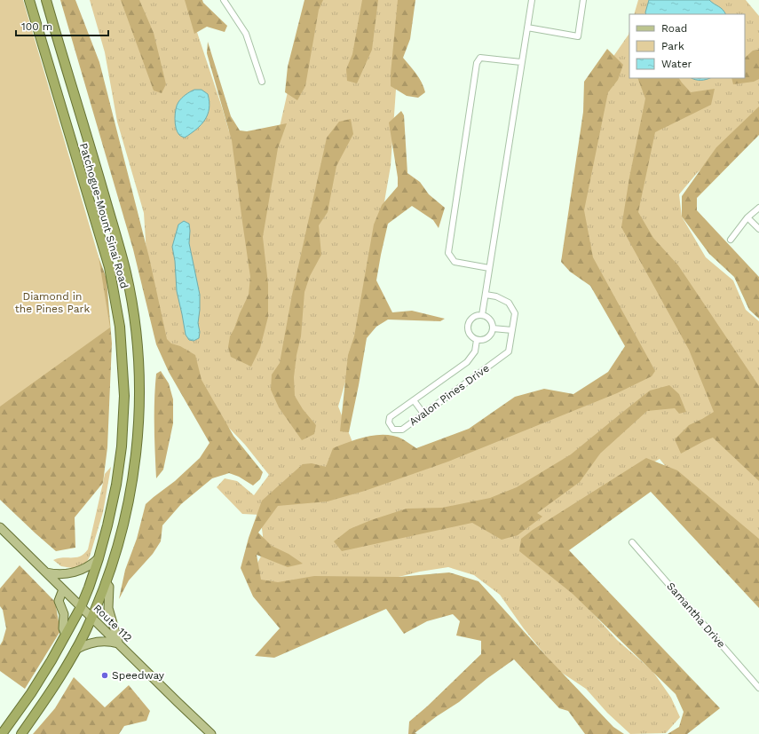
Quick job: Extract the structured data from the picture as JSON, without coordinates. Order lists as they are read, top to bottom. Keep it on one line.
{"streets":{"highway":["Patchogue-Mount Sinai Road"],"main road":["Route 112"],"street":["Avalon Pines Drive","Samantha Drive"]},"crossings":[["Patchogue-Mount Sinai Road","Route 112"]],"parks":["Diamond in the Pines Park"],"places":["Speedway"],"legend":["Road","Park","Water"],"scale_bar":"100 m"}
